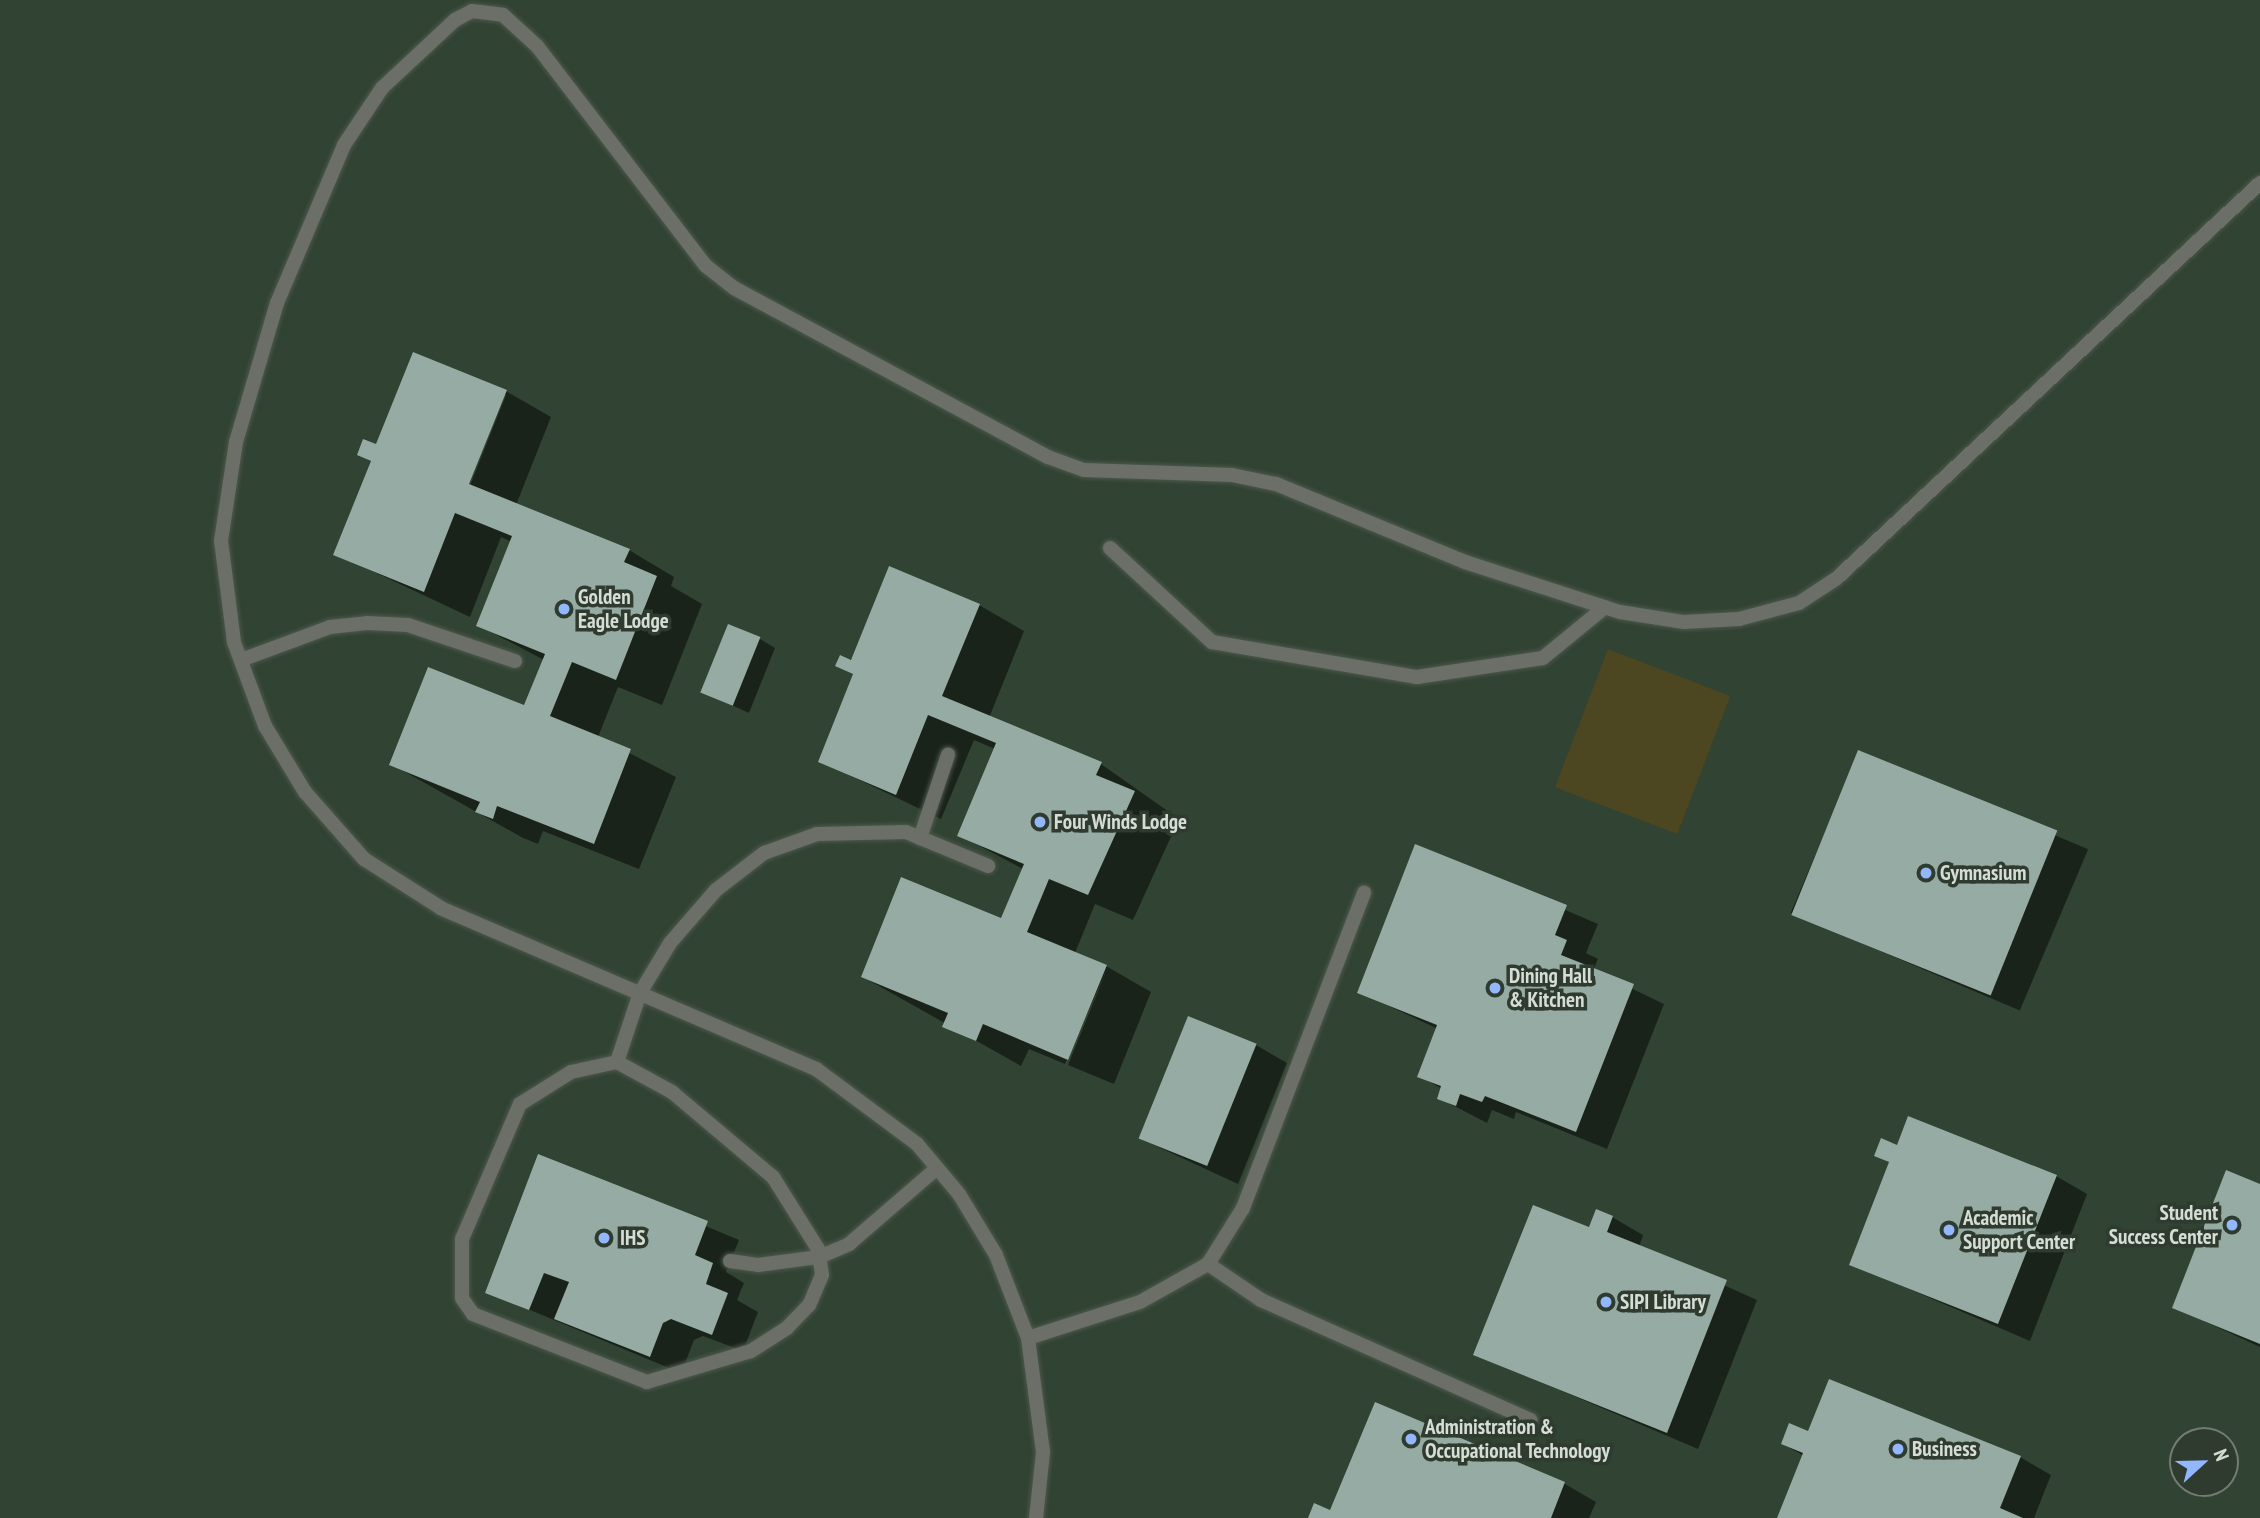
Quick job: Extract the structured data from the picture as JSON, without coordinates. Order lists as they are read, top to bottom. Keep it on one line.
{"places":["Golden Eagle Lodge","Four Winds Lodge","Gymnasium","Dining Hall & Kitchen","Student Success Center","Academic Support Center","IHS","SIPI Library","Administration & Occupational Technology","Business"],"north":"right"}
